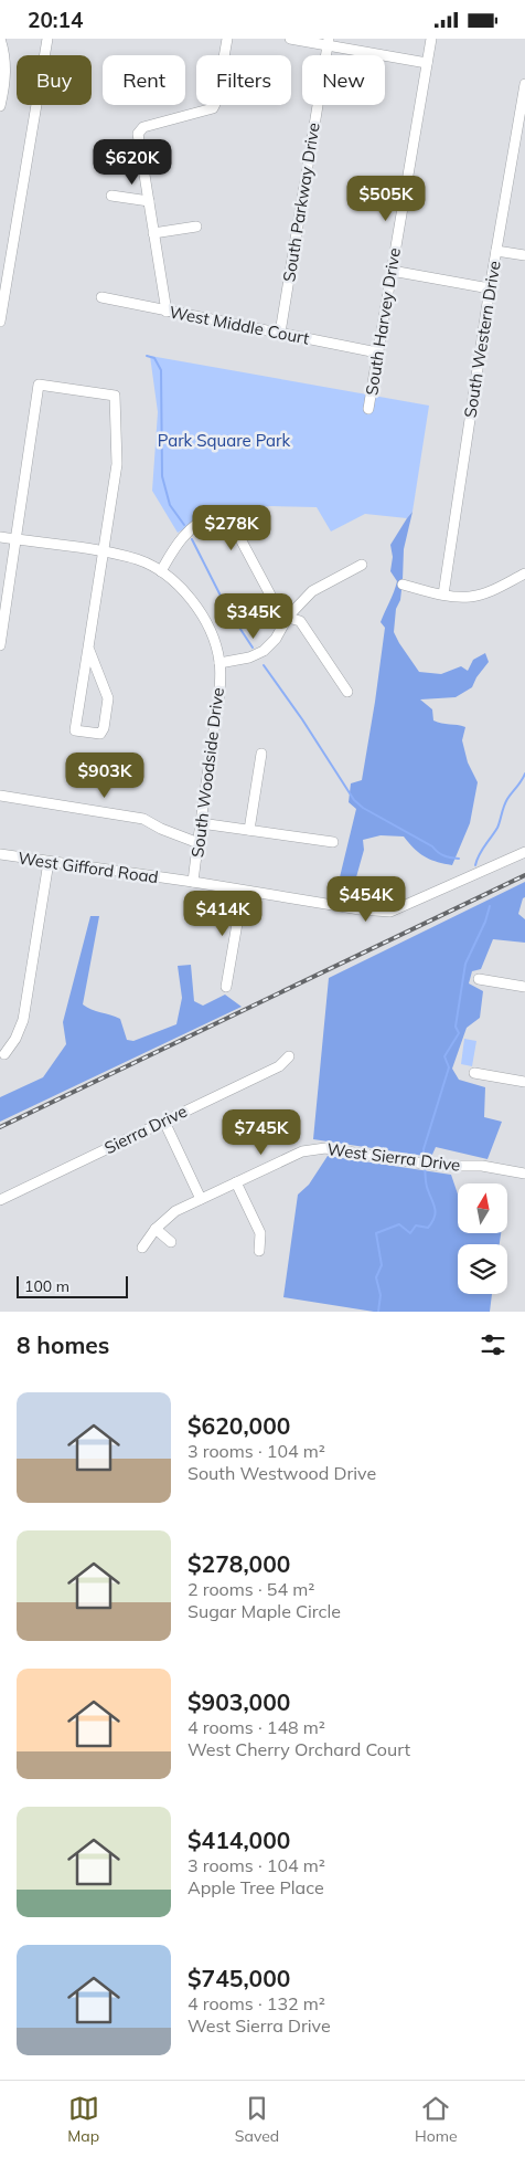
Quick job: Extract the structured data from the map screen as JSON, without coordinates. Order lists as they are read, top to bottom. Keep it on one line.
{"streets":{"street":["South Parkway Drive","South Harvey Drive","West Middle Court","South Western Drive","South Woodside Drive","West Gifford Road","Sierra Drive","West Sierra Drive"]},"crossings":[["South Parkway Drive","West Middle Court"],["South Harvey Drive","West Middle Court"],["South Woodside Drive","West Gifford Road"]],"parks":["Park Square Park"],"scale_bar":"100 m","north":"top","page":{"status":"20:14","chip":["Buy","Rent","Filters","New"],"price":["$620K","$505K","$278K","$345K","$903K","$454K","$414K","$745K"],"scale":"100 m","heading":"8 homes","list":[{"name":"$620,000","note":"3 rooms · 104 m² · South Westwood Drive"},{"name":"$278,000","note":"2 rooms · 54 m² · Sugar Maple Circle"},{"name":"$903,000","note":"4 rooms · 148 m² · West Cherry Orchard Court"},{"name":"$414,000","note":"3 rooms · 104 m² · Apple Tree Place"},{"name":"$745,000","note":"4 rooms · 132 m² · West Sierra Drive"}],"tabs":["Map","Saved","Home"]}}
